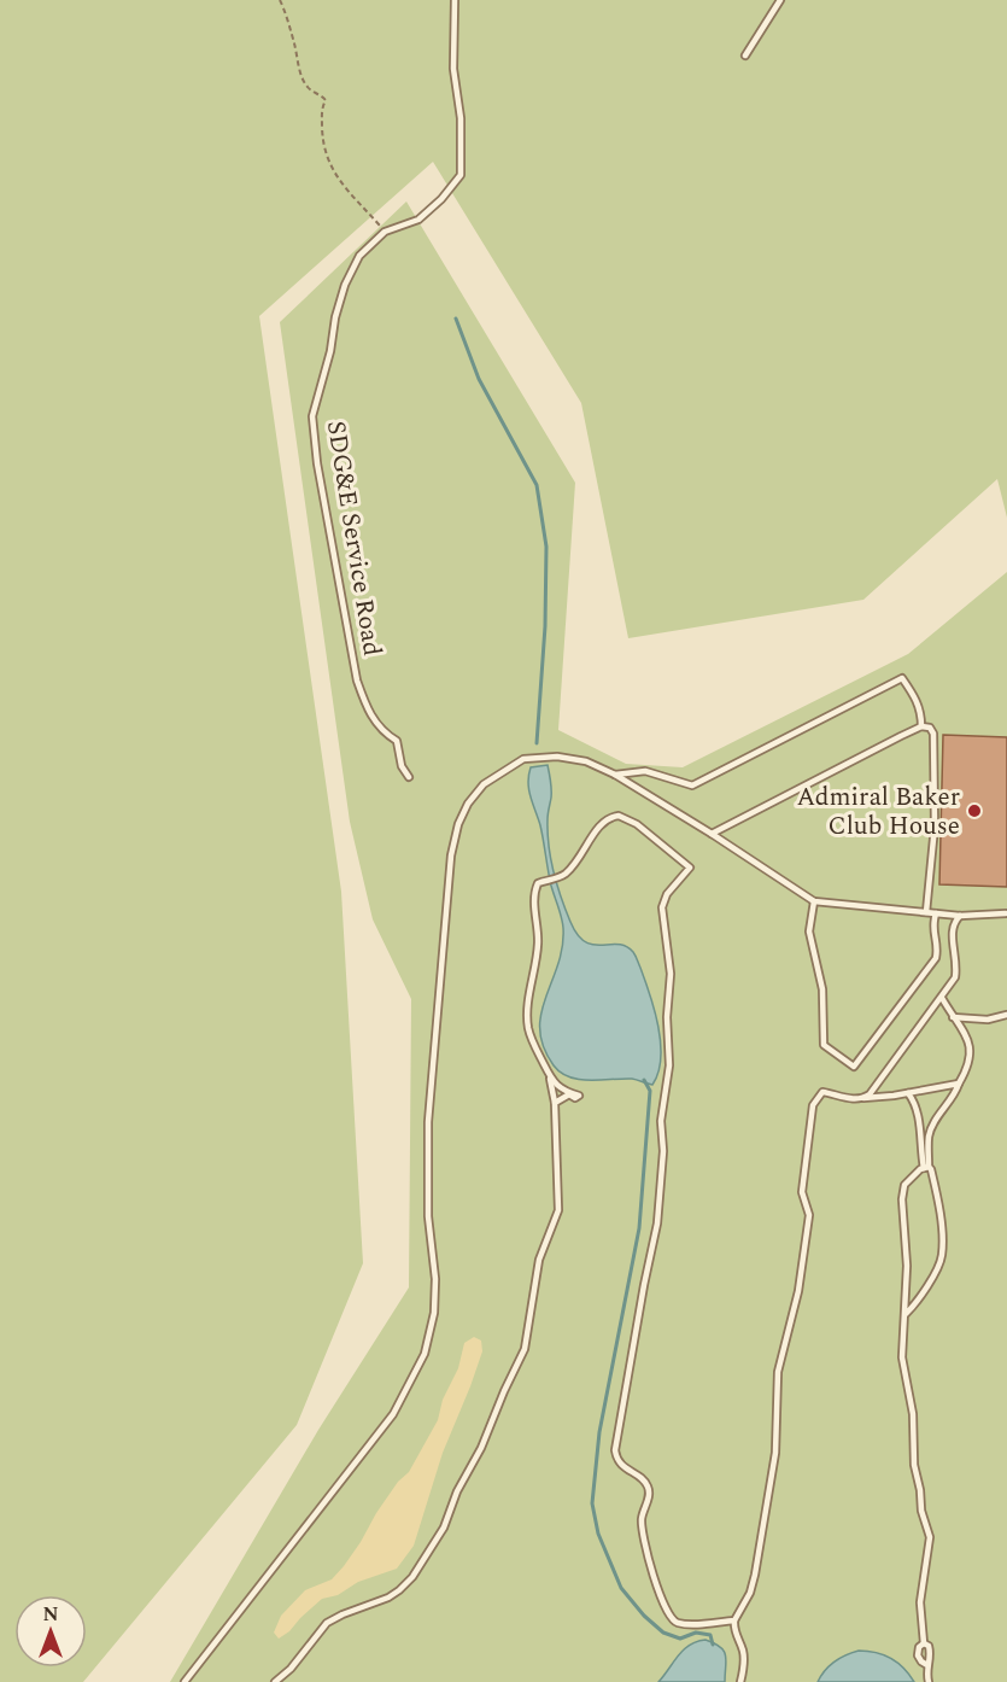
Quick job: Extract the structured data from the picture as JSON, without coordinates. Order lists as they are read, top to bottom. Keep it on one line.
{"streets":{"lane":["SDG&E Service Road"]},"places":["Admiral Baker Club House"],"north":"top"}
